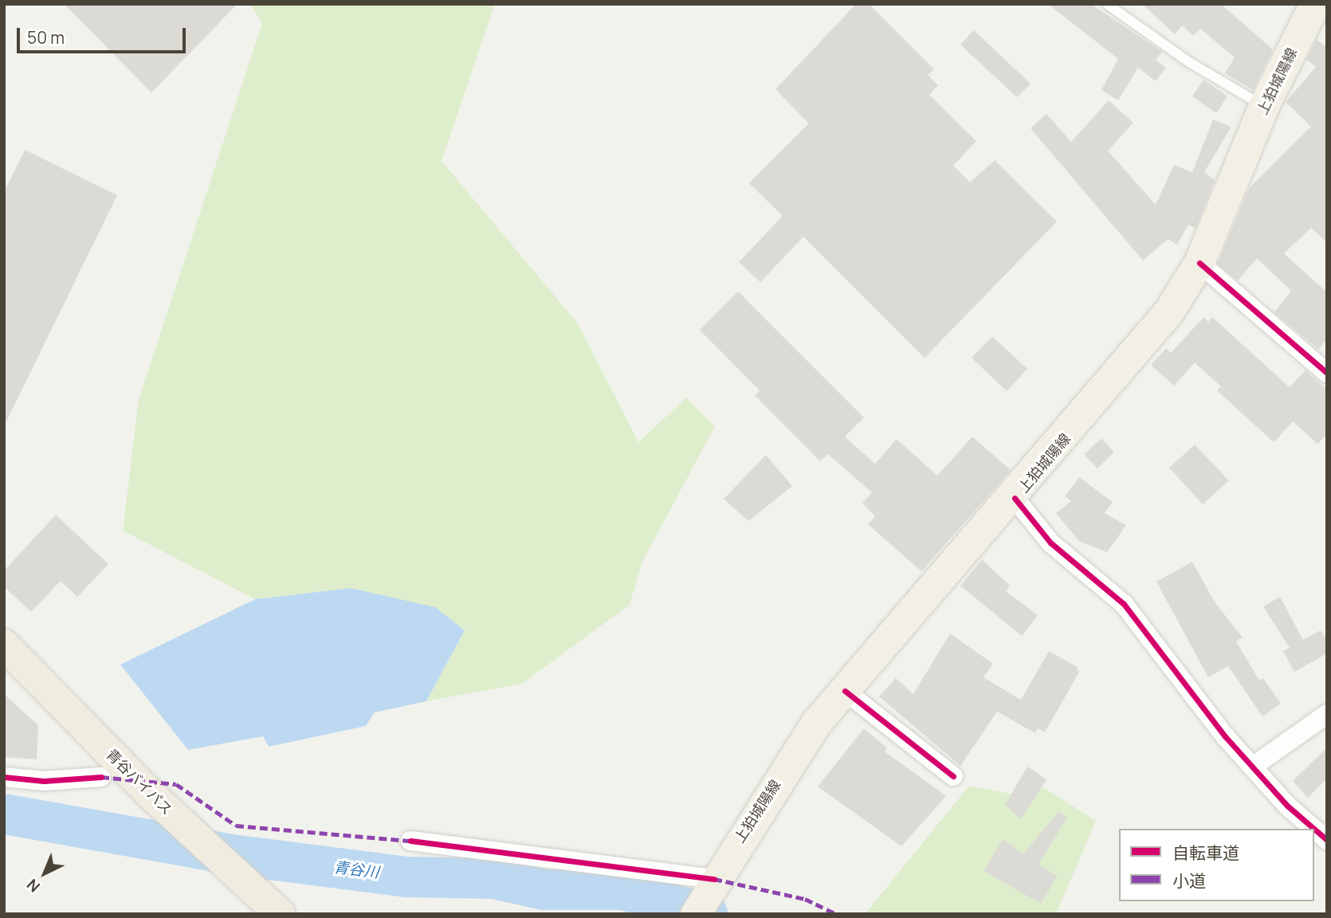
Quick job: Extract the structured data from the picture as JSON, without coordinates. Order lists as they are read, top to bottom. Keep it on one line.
{"streets":{"highway":["青谷バイパス"],"main road":["上狛城陽線"]},"water":["青谷川"],"legend":["自転車道","小道"],"scale_bar":"50 m","north":"bottom left"}
